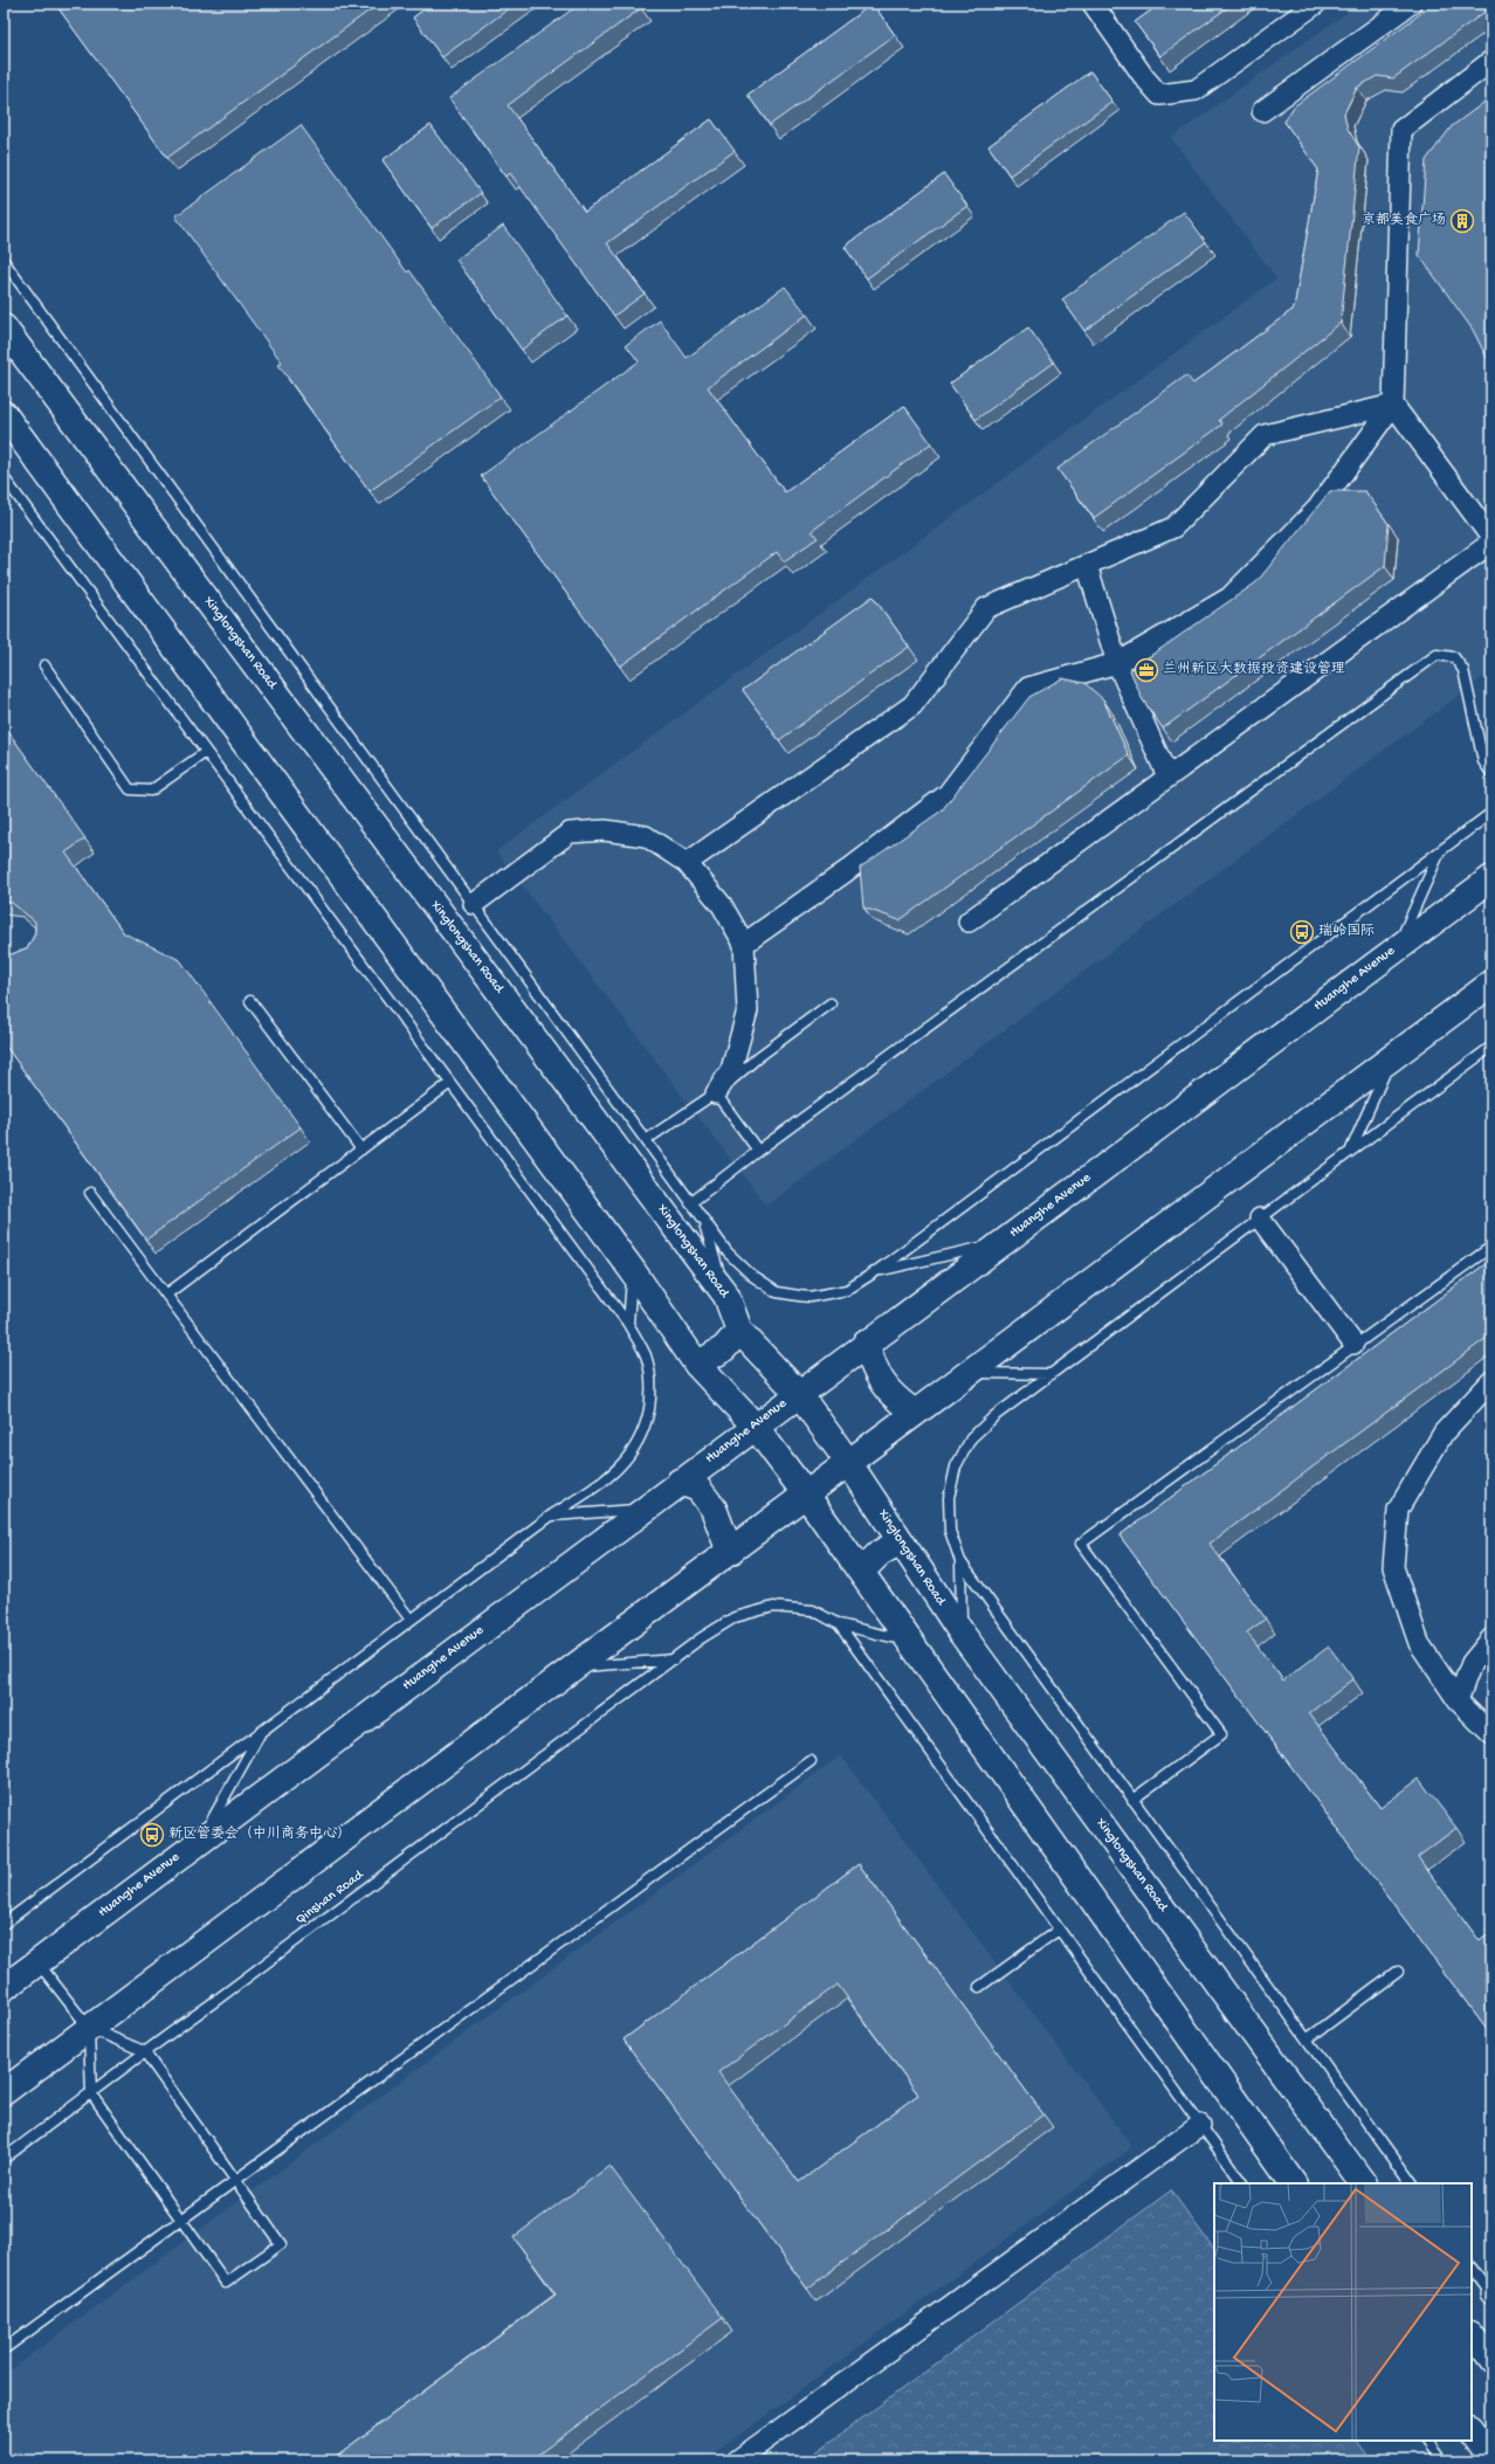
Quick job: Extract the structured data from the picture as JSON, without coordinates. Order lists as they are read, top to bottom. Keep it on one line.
{"streets":{"street":["Xinglongshan Road","Huanghe Avenue"],"lane":["Qinshan Road"]},"crossings":[["Xinglongshan Road","Huanghe Avenue"]],"places":{"building":["京都美食广场"],"office":["兰州新区大数据投资建设管理"],"bus stop":["瑞岭国际","新区管委会（中川商务中心）"]}}
